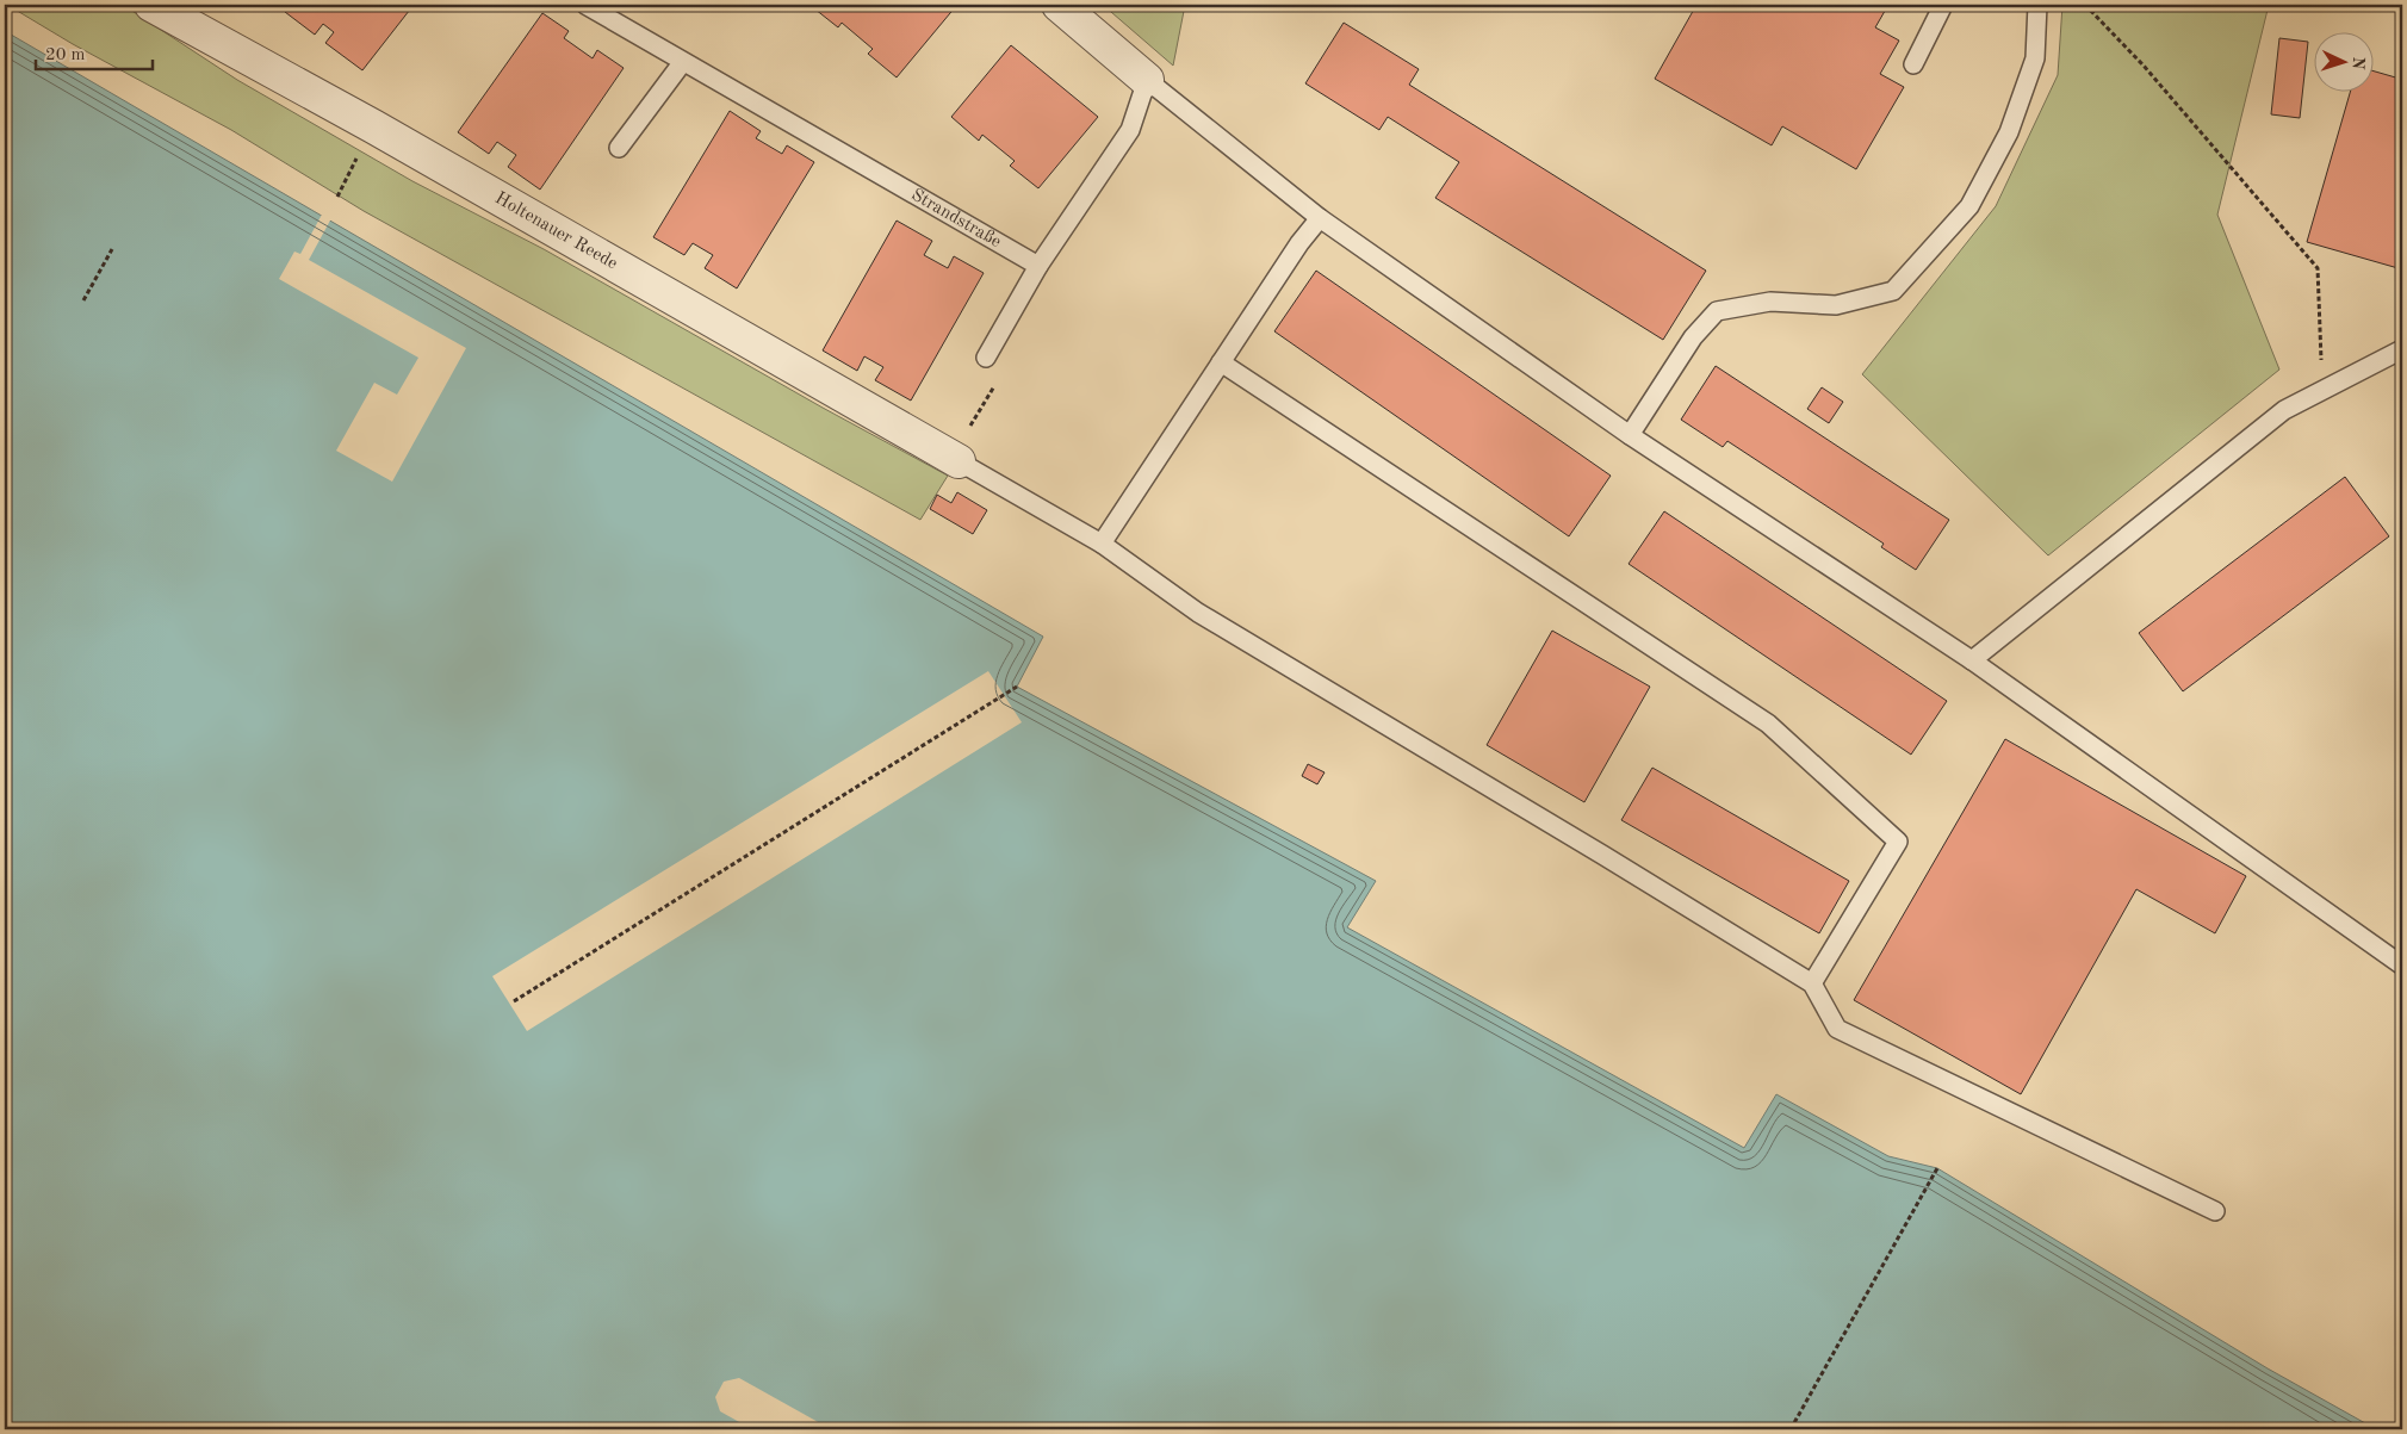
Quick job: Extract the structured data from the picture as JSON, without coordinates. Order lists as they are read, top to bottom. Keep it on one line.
{"streets":{"street":["Holtenauer Reede"],"lane":["Strandstraße"]},"scale_bar":"20 m","north":"right"}
